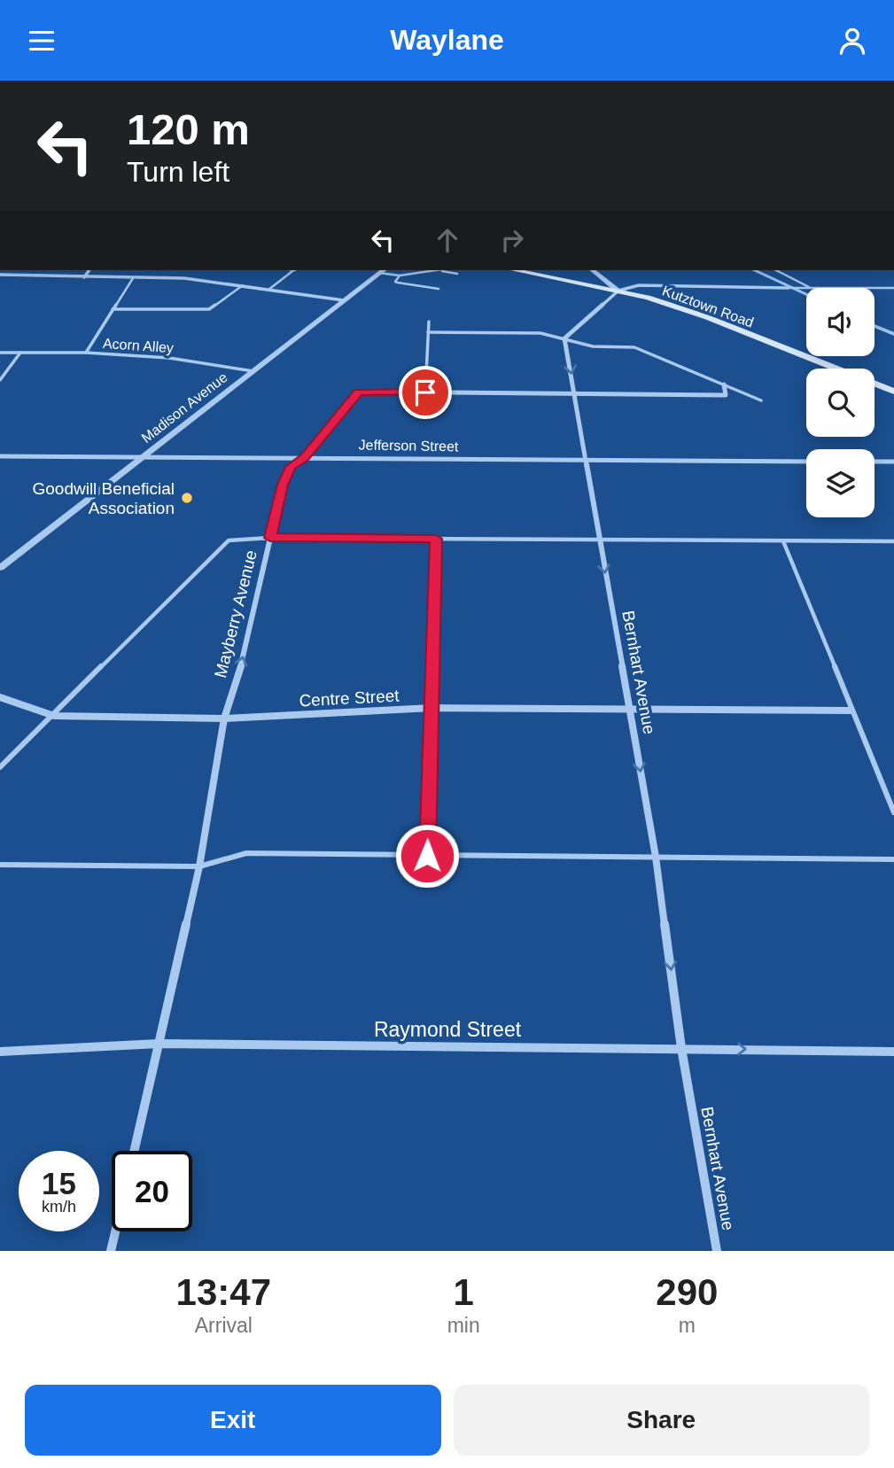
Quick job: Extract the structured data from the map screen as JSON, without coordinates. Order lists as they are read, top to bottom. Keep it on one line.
{"streets":{"main road":["Kutztown Road"],"street":["Madison Avenue","Jefferson Street","Mayberry Avenue","Bernhart Avenue","Centre Street","Raymond Street"],"lane":["Acorn Alley"]},"crossings":[["Acorn Alley","Madison Avenue"],["Madison Avenue","Jefferson Street"],["Jefferson Street","Mayberry Avenue"],["Jefferson Street","Bernhart Avenue"],["Mayberry Avenue","Bernhart Avenue"],["Mayberry Avenue","Centre Street"],["Mayberry Avenue","Raymond Street"],["Bernhart Avenue","Centre Street"],["Bernhart Avenue","Raymond Street"]],"one_way":["Bernhart Avenue"],"places":["Goodwill Beneficial Association"],"page":{"header":"Waylane","turn":["120 m","Turn left"],"speed":"15 km/h","limit":"20","eta":["13:47","Arrival","1","min","290","m"],"buttons":["Exit","Share"]}}
